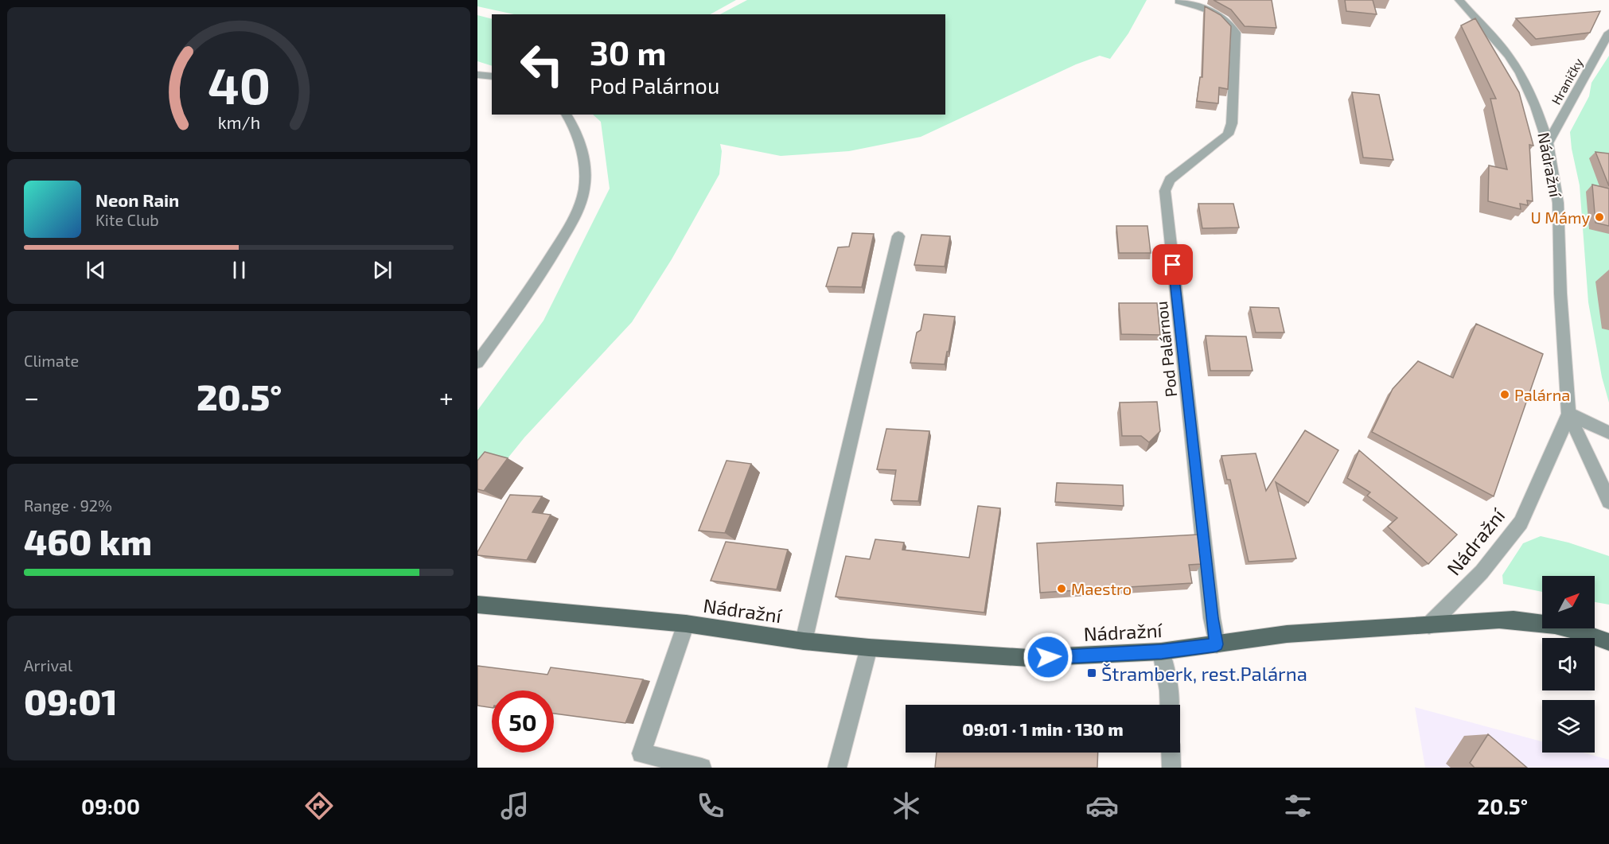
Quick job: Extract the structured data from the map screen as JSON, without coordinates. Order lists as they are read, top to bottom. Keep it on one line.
{"streets":{"main road":["Nádražní"],"street":["Hraničky","Pod Palárnou"]},"crossings":[["Hraničky","Nádražní"],["Nádražní","Pod Palárnou"]],"places":{"other":["U Mámy","Palárna","Maestro"],"transit":["Štramberk, rest.Palárna"]},"north":"top right","page":{"turn":["30 m","Pod Palárnou"],"song":["Neon Rain","Kite Club"],"tile":["Climate",["Range · 92%","460 km"],["Arrival","09:01"]],"heat":["−","20.5°","+"],"limit":"50","trip":"09:01 · 1 min · 130 m","tabs":["09:00","20.5°"],"gauge":["40","km/h"]}}
